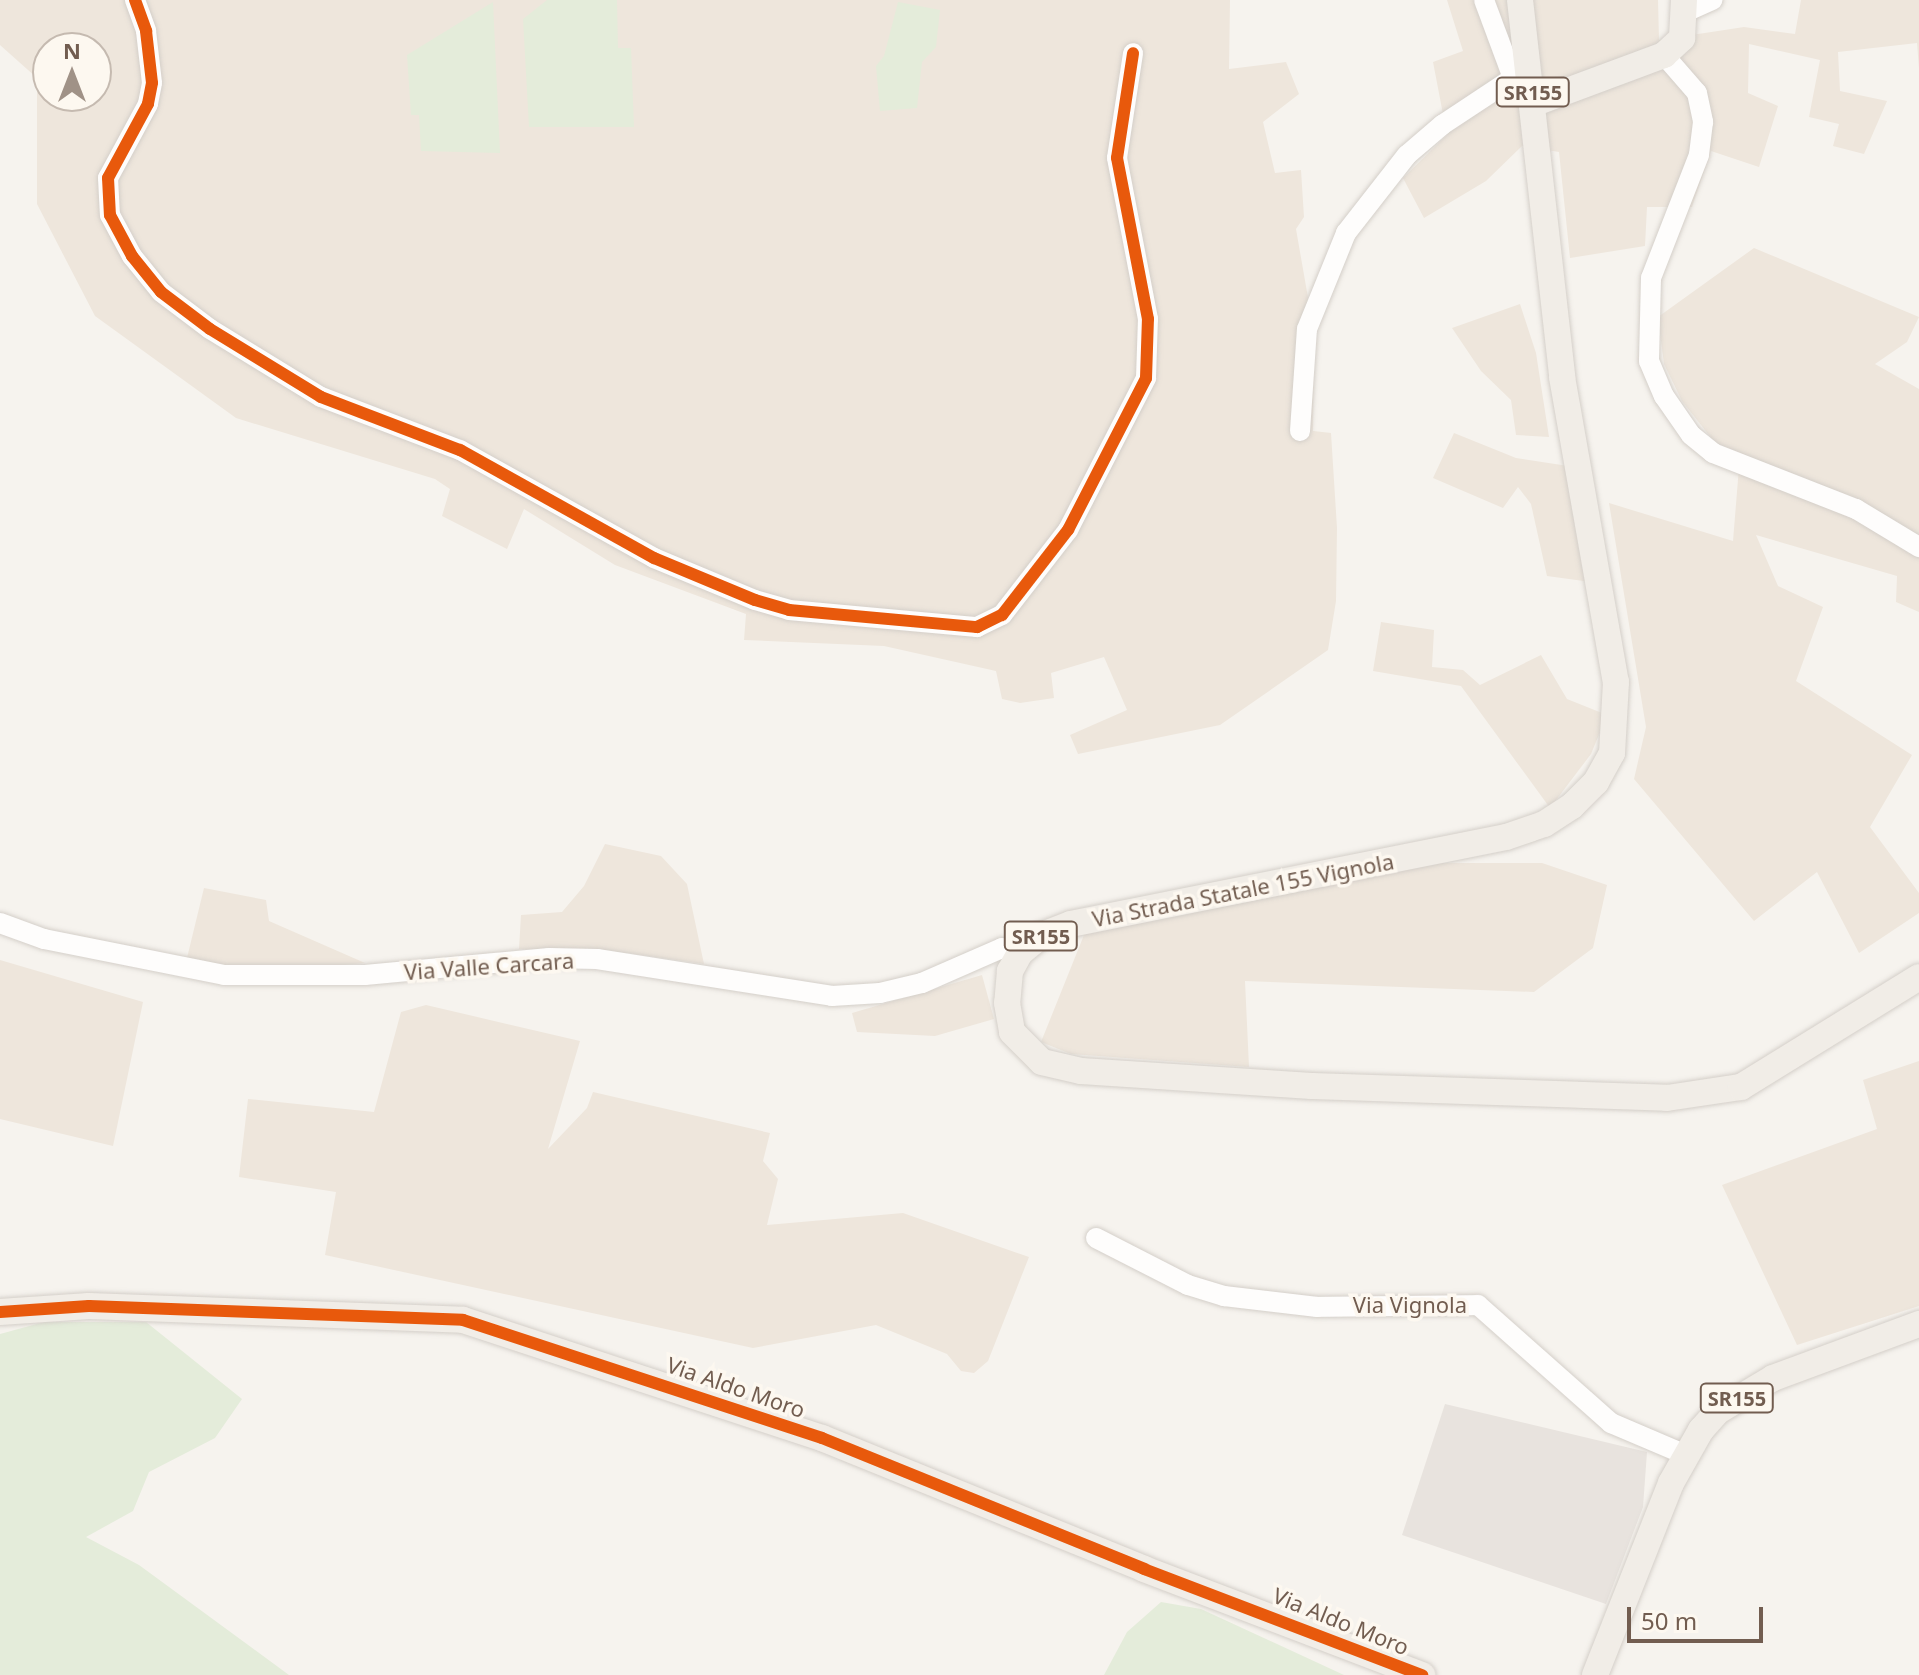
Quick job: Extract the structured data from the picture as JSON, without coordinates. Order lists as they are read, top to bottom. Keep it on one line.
{"streets":{"main road":["SR155","Via Strada Statale 155 Vignola","Via Aldo Moro"],"street":["Via Valle Carcara","Via Vignola"]},"crossings":[["SR155","Via Strada Statale 155 Vignola"],["SR155","Via Valle Carcara"],["SR155","Via Vignola"],["Via Strada Statale 155 Vignola","Via Valle Carcara"]],"scale_bar":"50 m","north":"top"}
